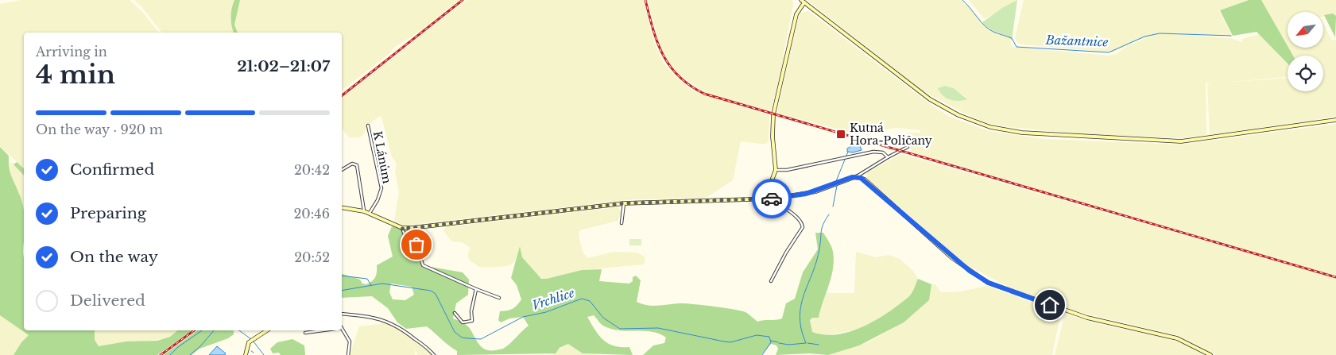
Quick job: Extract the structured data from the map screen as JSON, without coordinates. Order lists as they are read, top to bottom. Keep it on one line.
{"streets":{"street":["K Lánům"]},"water":["Bažantnice","Vrchlice"],"places":{"transit":["Kutná Hora-Poličany"]},"north":"bottom left","page":{"heading":["4 min","Arriving in","21:02–21:07"],"bar":"On the way · 920 m","list":[["Confirmed","20:42"],["Preparing","20:46"],["On the way","20:52"],"Delivered"]}}
